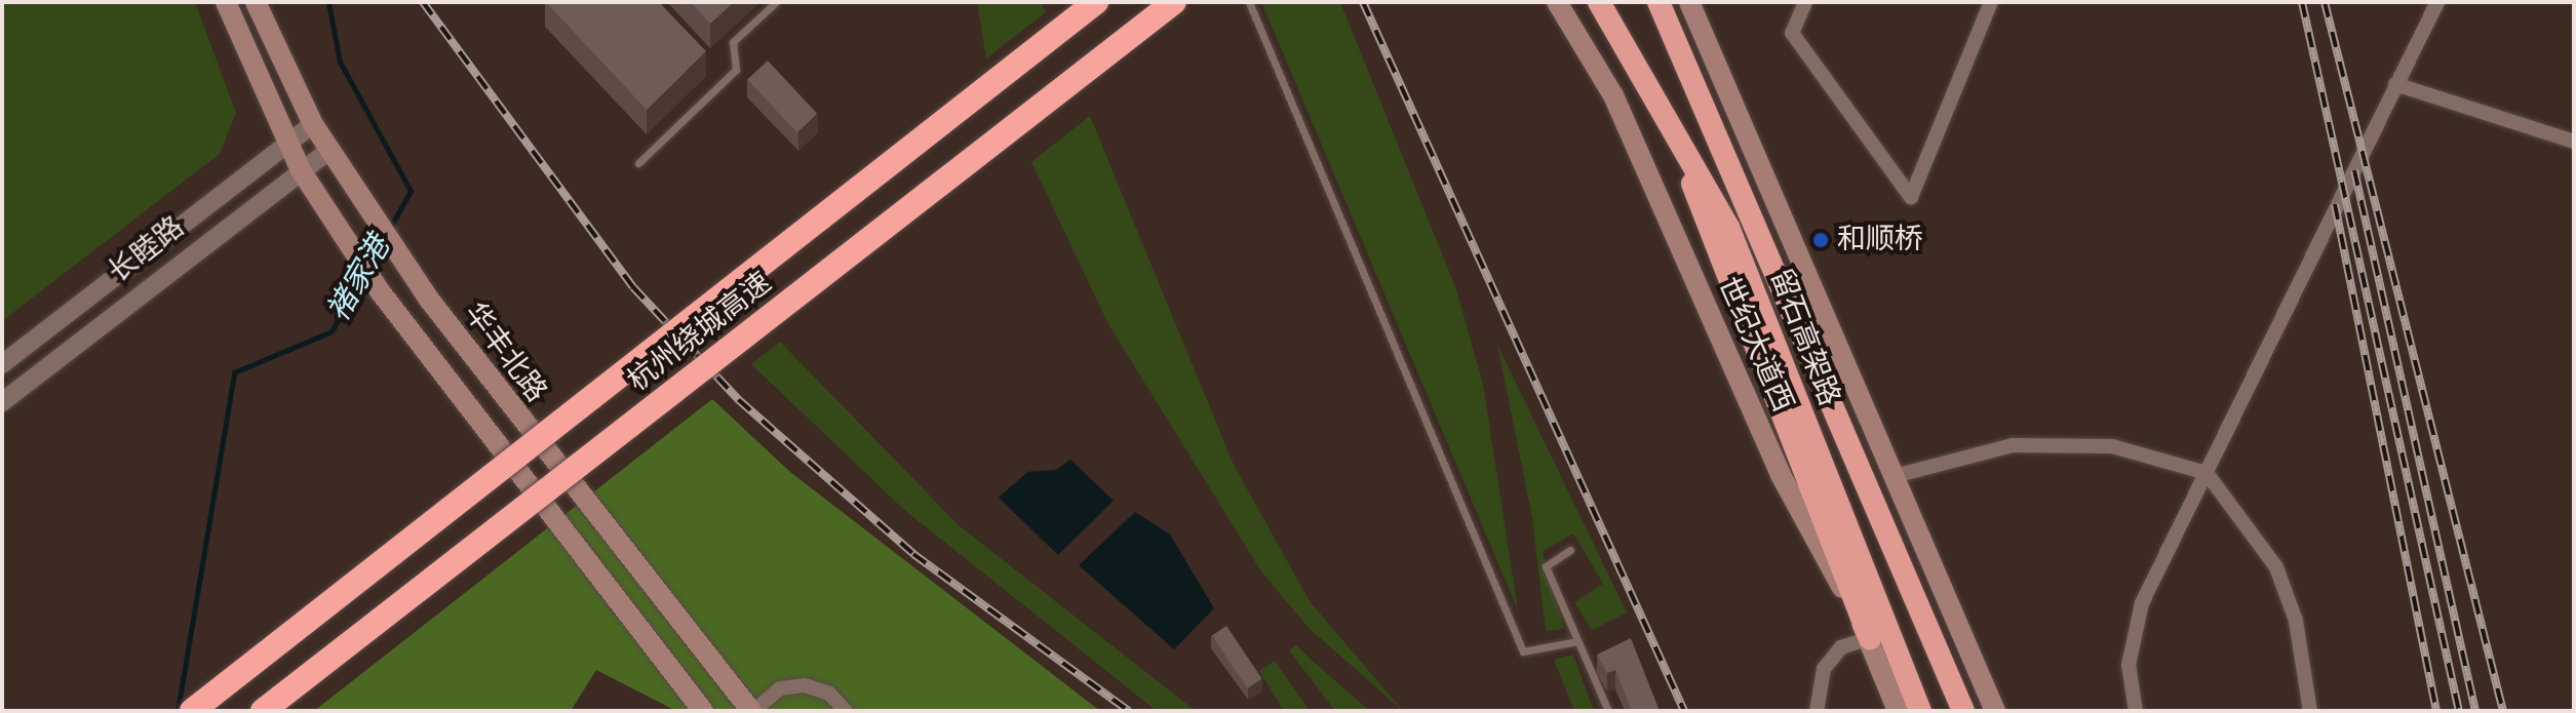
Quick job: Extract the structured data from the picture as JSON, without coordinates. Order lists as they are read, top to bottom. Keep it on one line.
{"streets":{"highway":["杭州绕城高速","留石高架路"],"main road":["世纪大道西","华丰北路"],"street":["长睦路"]},"crossings":[["长睦路","华丰北路"]],"water":["褚家港"],"places":["和顺桥"]}
